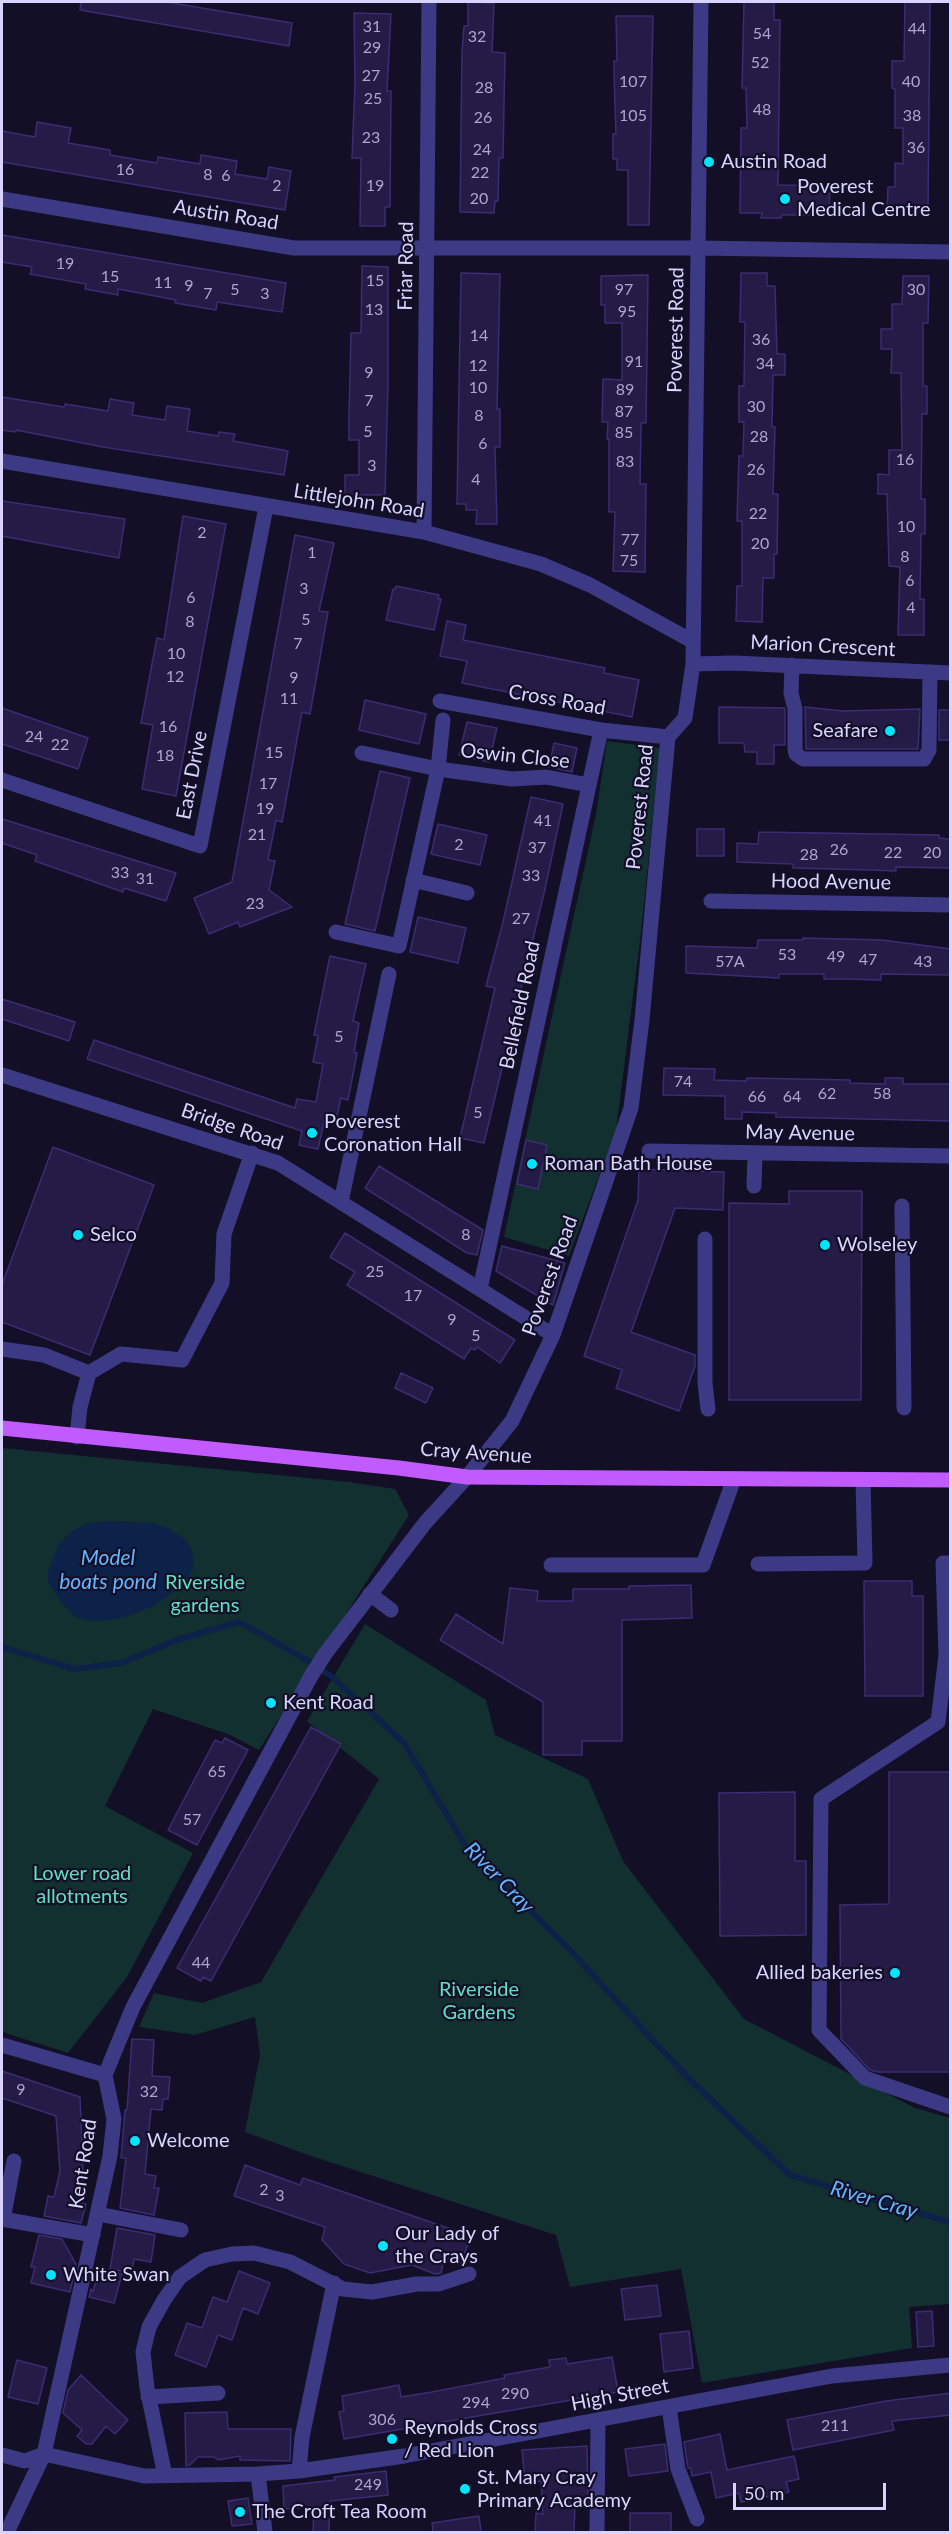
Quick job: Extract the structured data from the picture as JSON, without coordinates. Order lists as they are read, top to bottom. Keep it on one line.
{"streets":{"main road":["Cray Avenue"],"street":["Austin Road","Friar Road","Poverest Road","Littlejohn Road","Marion Crescent","Cross Road","Oswin Close","East Drive","Hood Avenue","Bellefield Road","Bridge Road","May Avenue","Kent Road","High Street"]},"crossings":[["Austin Road","Friar Road"],["Austin Road","Poverest Road"],["Friar Road","Littlejohn Road"],["Poverest Road","Littlejohn Road"],["Poverest Road","Marion Crescent"],["Poverest Road","Cross Road"],["Poverest Road","Bridge Road"],["Poverest Road","Cray Avenue"],["Littlejohn Road","East Drive"],["Cross Road","Bellefield Road"],["Oswin Close","Bellefield Road"],["Bellefield Road","Bridge Road"],["Kent Road","High Street"]],"water":["Model boats pond","River Cray"],"parks":["Riverside gardens","Lower road allotments","Riverside Gardens"],"places":["Austin Road","Poverest Medical Centre","Seafare","Poverest Coronation Hall","Roman Bath House","Selco","Wolseley","Kent Road","Allied bakeries","Welcome","Our Lady of the Crays","White Swan","Reynolds Cross / Red Lion","St. Mary Cray Primary Academy","The Croft Tea Room"],"house_numbers":["31","44","54","32","29","52","27","107","40","28","25","48","105","38","26","23","36","24","16","22","8","6","2","19","20","19","15","15","11","9","5","97","30","7","3","13","95","14","36","91","34","12","9","10","89","7","30","87","8","5","85","28","6","16","83","3","26","4","22","10","2","77","20","1","8","75","6","3","6","4","5","8","7","10","12","9","11","16","24","22","15","18","17","19","41","21","2","37","26","22","20","28","33","33","31","23","27","53","49","47","57A","43","5","74","62","58","66","64","5","8","25","17","9","5","65","57","44","9","32","2","3","290","294","306","211","249"],"scale_bar":"50 m"}
